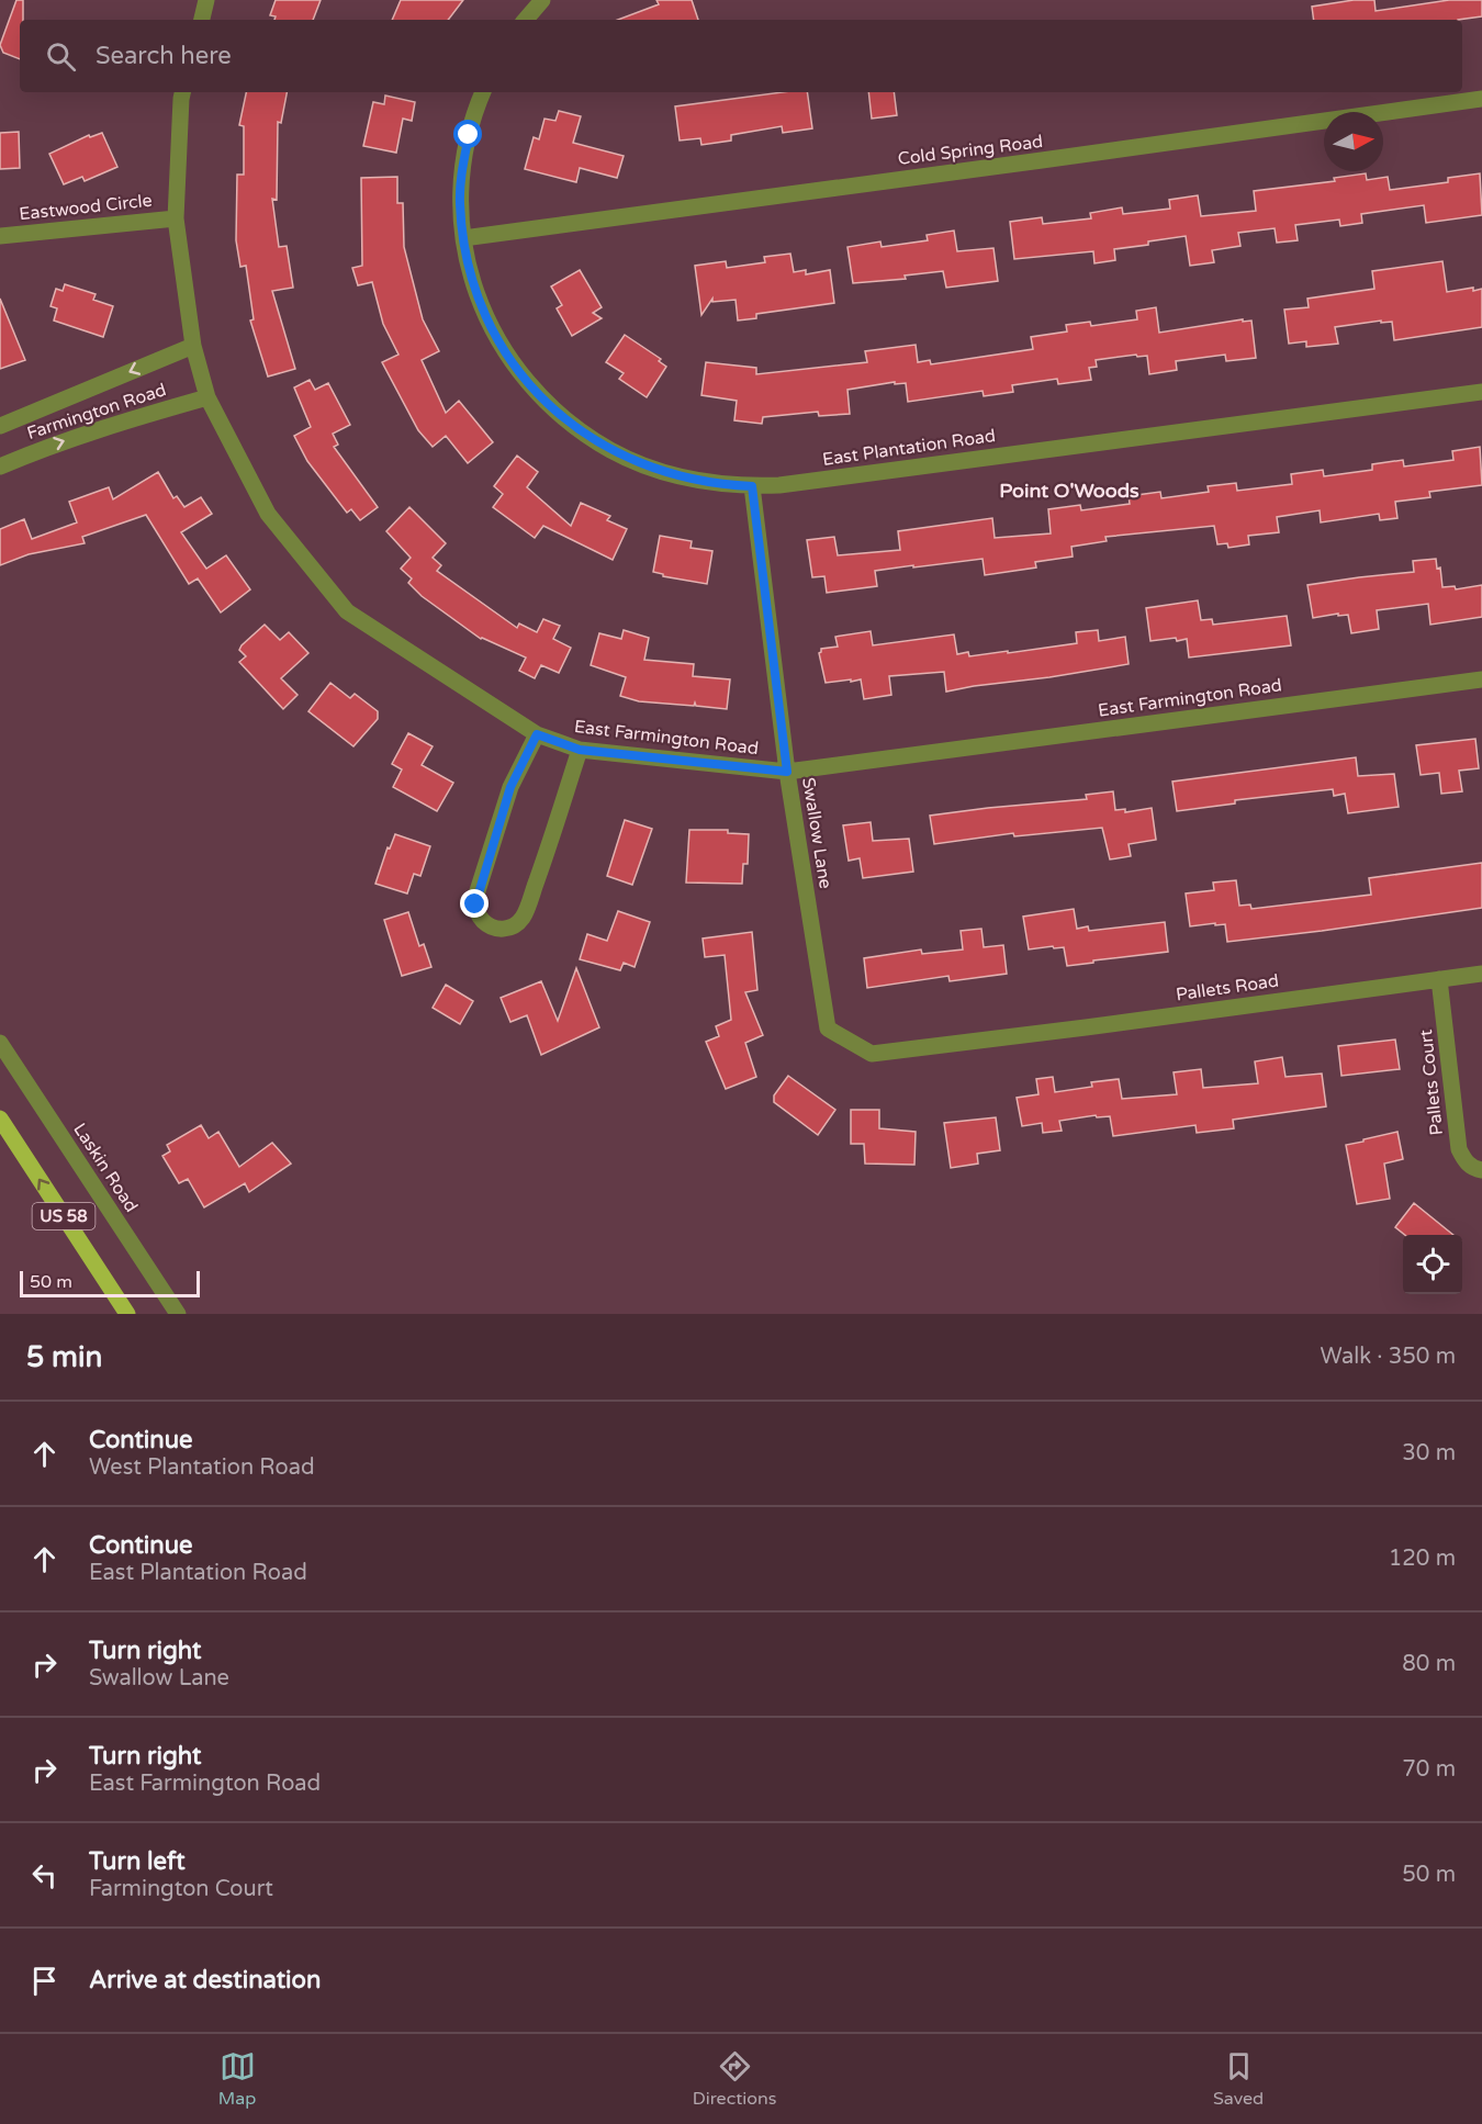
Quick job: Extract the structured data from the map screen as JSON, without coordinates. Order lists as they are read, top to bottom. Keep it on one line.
{"streets":{"main road":["US 58"],"street":["Cold Spring Road","Eastwood Circle","Farmington Road","East Plantation Road","East Farmington Road","Swallow Lane","Pallets Road","Pallets Court","Laskin Road"]},"crossings":[["Cold Spring Road","East Plantation Road"],["Eastwood Circle","East Farmington Road"],["Farmington Road","East Farmington Road"],["East Plantation Road","Swallow Lane"],["East Farmington Road","Swallow Lane"],["Swallow Lane","Pallets Road"],["Pallets Road","Pallets Court"]],"districts":["Point O'Woods"],"scale_bar":"50 m","north":"right","page":{"search":"Search here","scale":"50 m","heading":["5 min","Walk · 350 m"],"list":[["Continue","West Plantation Road","30 m"],["Continue","East Plantation Road","120 m"],["Turn right","Swallow Lane","80 m"],["Turn right","East Farmington Road","70 m"],["Turn left","Farmington Court","50 m"],"Arrive at destination"],"nav":["Map","Directions","Saved"]}}
